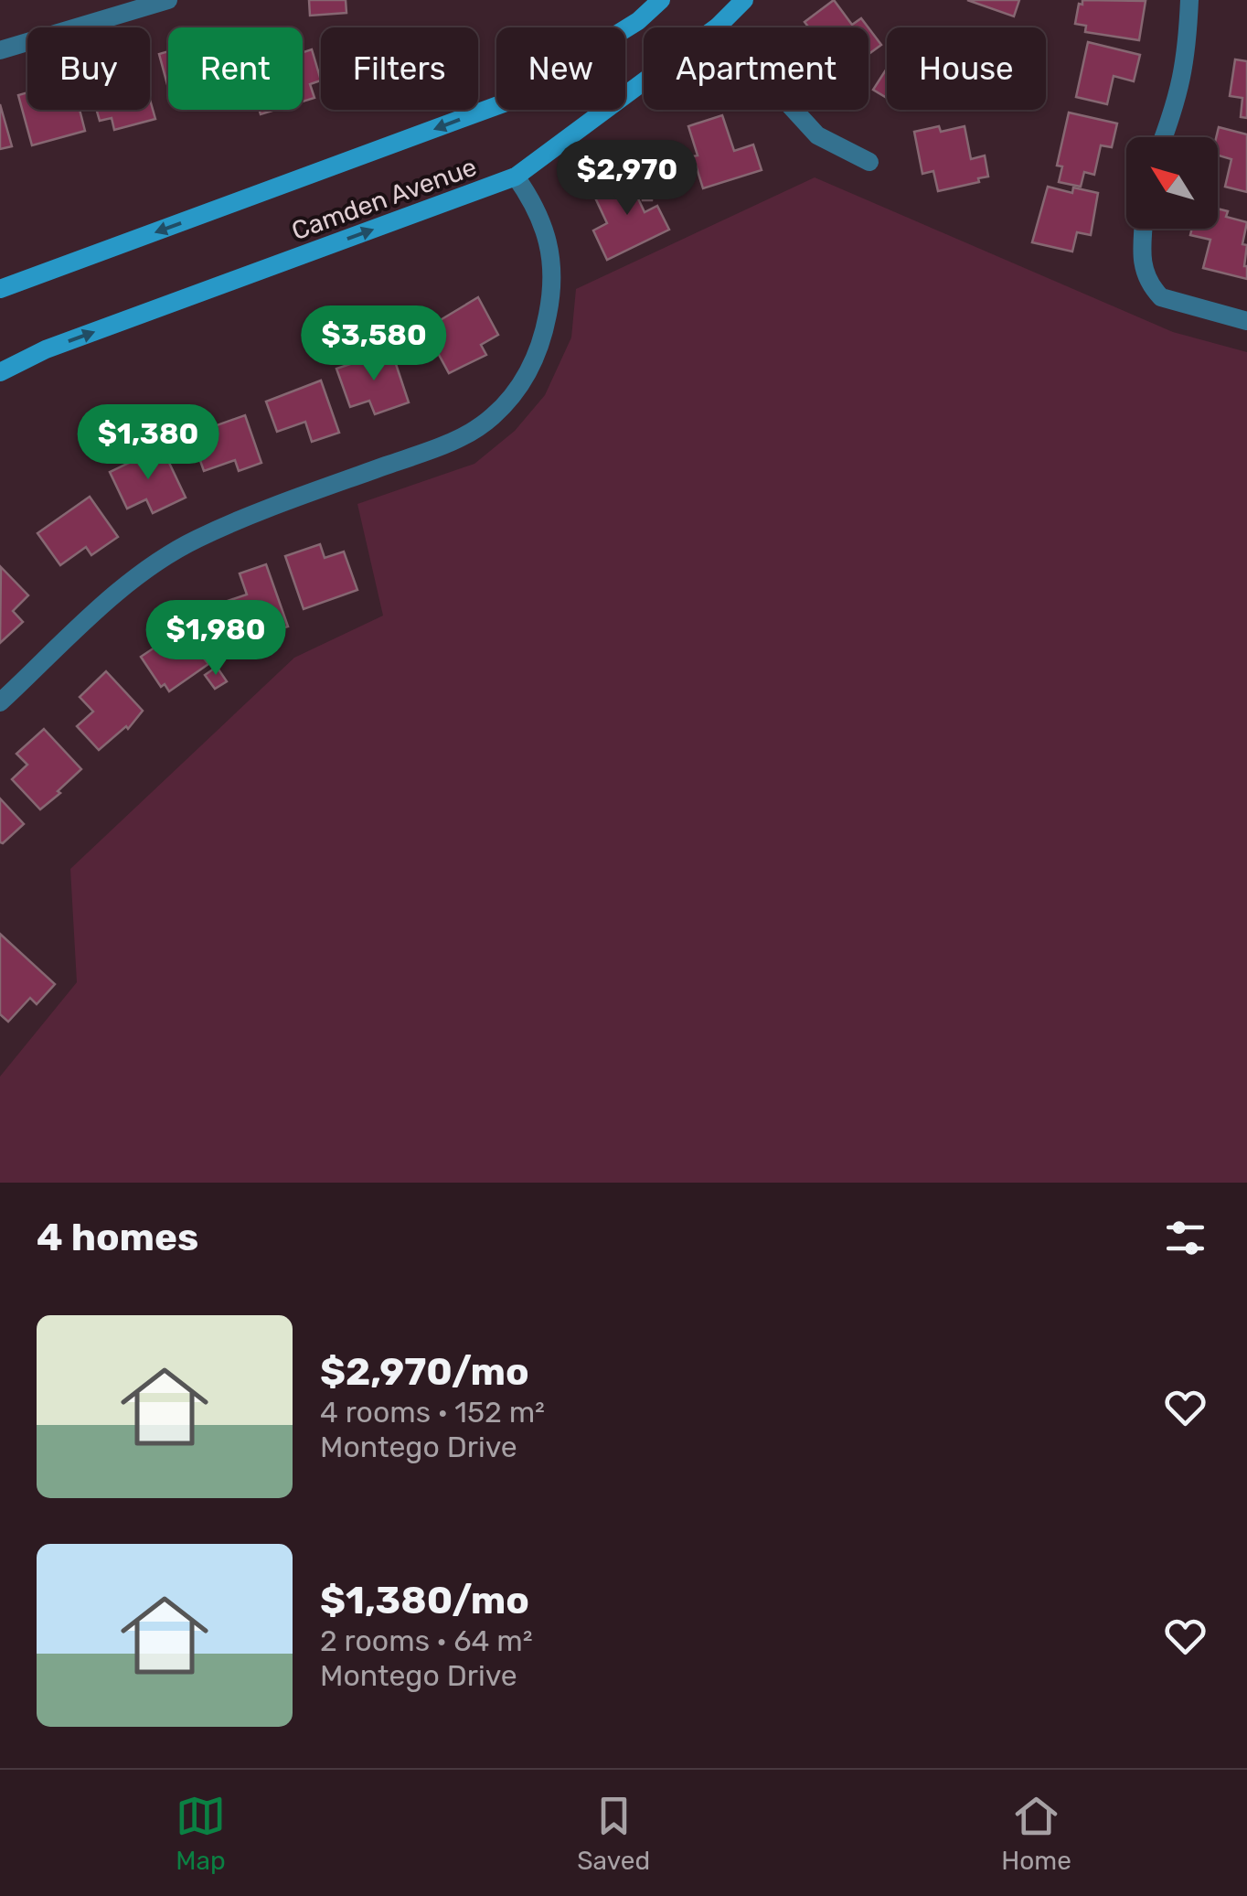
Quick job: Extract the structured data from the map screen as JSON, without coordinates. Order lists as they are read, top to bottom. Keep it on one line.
{"streets":{"main road":["Camden Avenue"]},"north":"top left","page":{"chip":["Buy","Rent","Filters","New","Apartment","House"],"price":["$2,970","$3,580","$1,380","$1,980"],"heading":"4 homes","list":[{"name":"$2,970/mo","note":"4 rooms · 152 m² · Montego Drive"},{"name":"$1,380/mo","note":"2 rooms · 64 m² · Montego Drive"}],"tabs":["Map","Saved","Home"]}}
